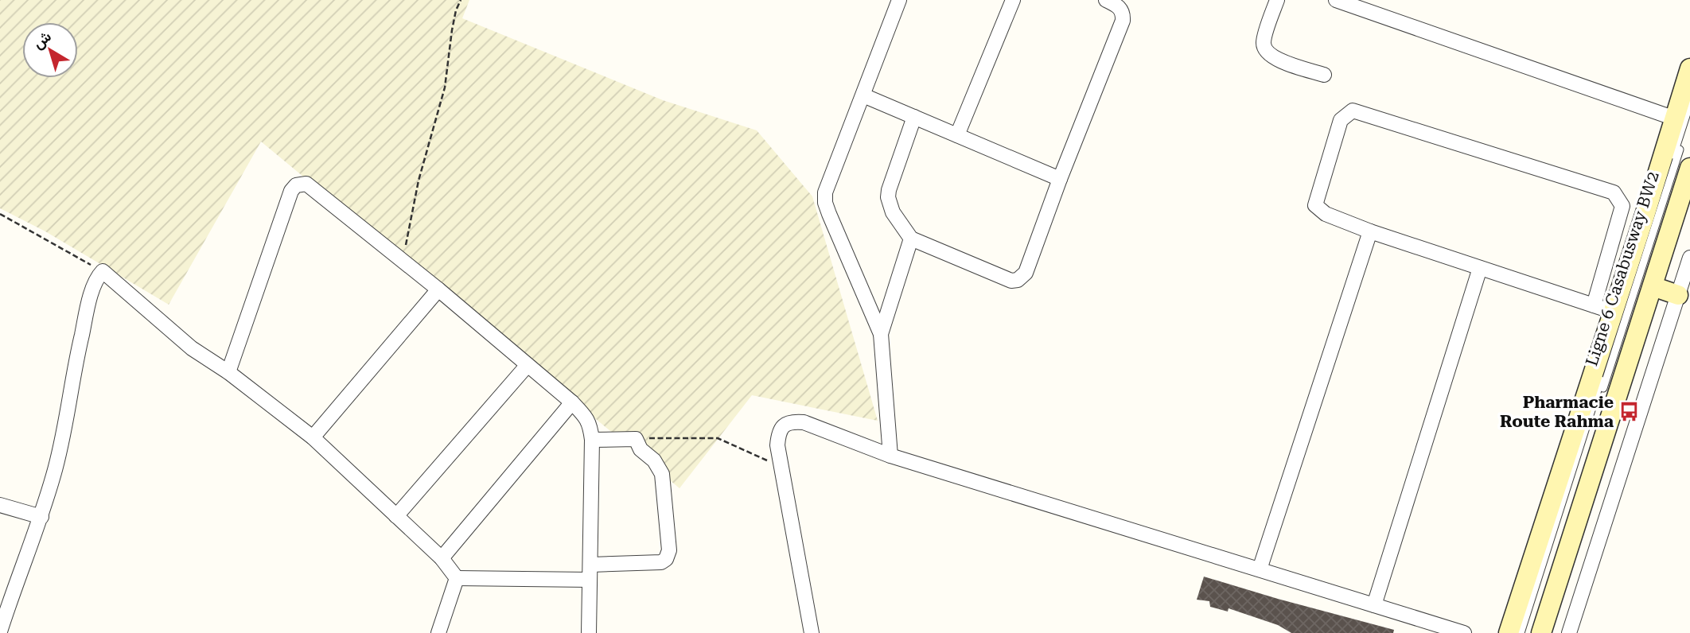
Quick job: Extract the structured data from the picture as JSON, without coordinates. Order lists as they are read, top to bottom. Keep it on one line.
{"streets":{"lane":["Ligne 6 Casabusway BW2"]},"places":{"bus stop":["Pharmacie Route Rahma"]},"north":"top left"}
